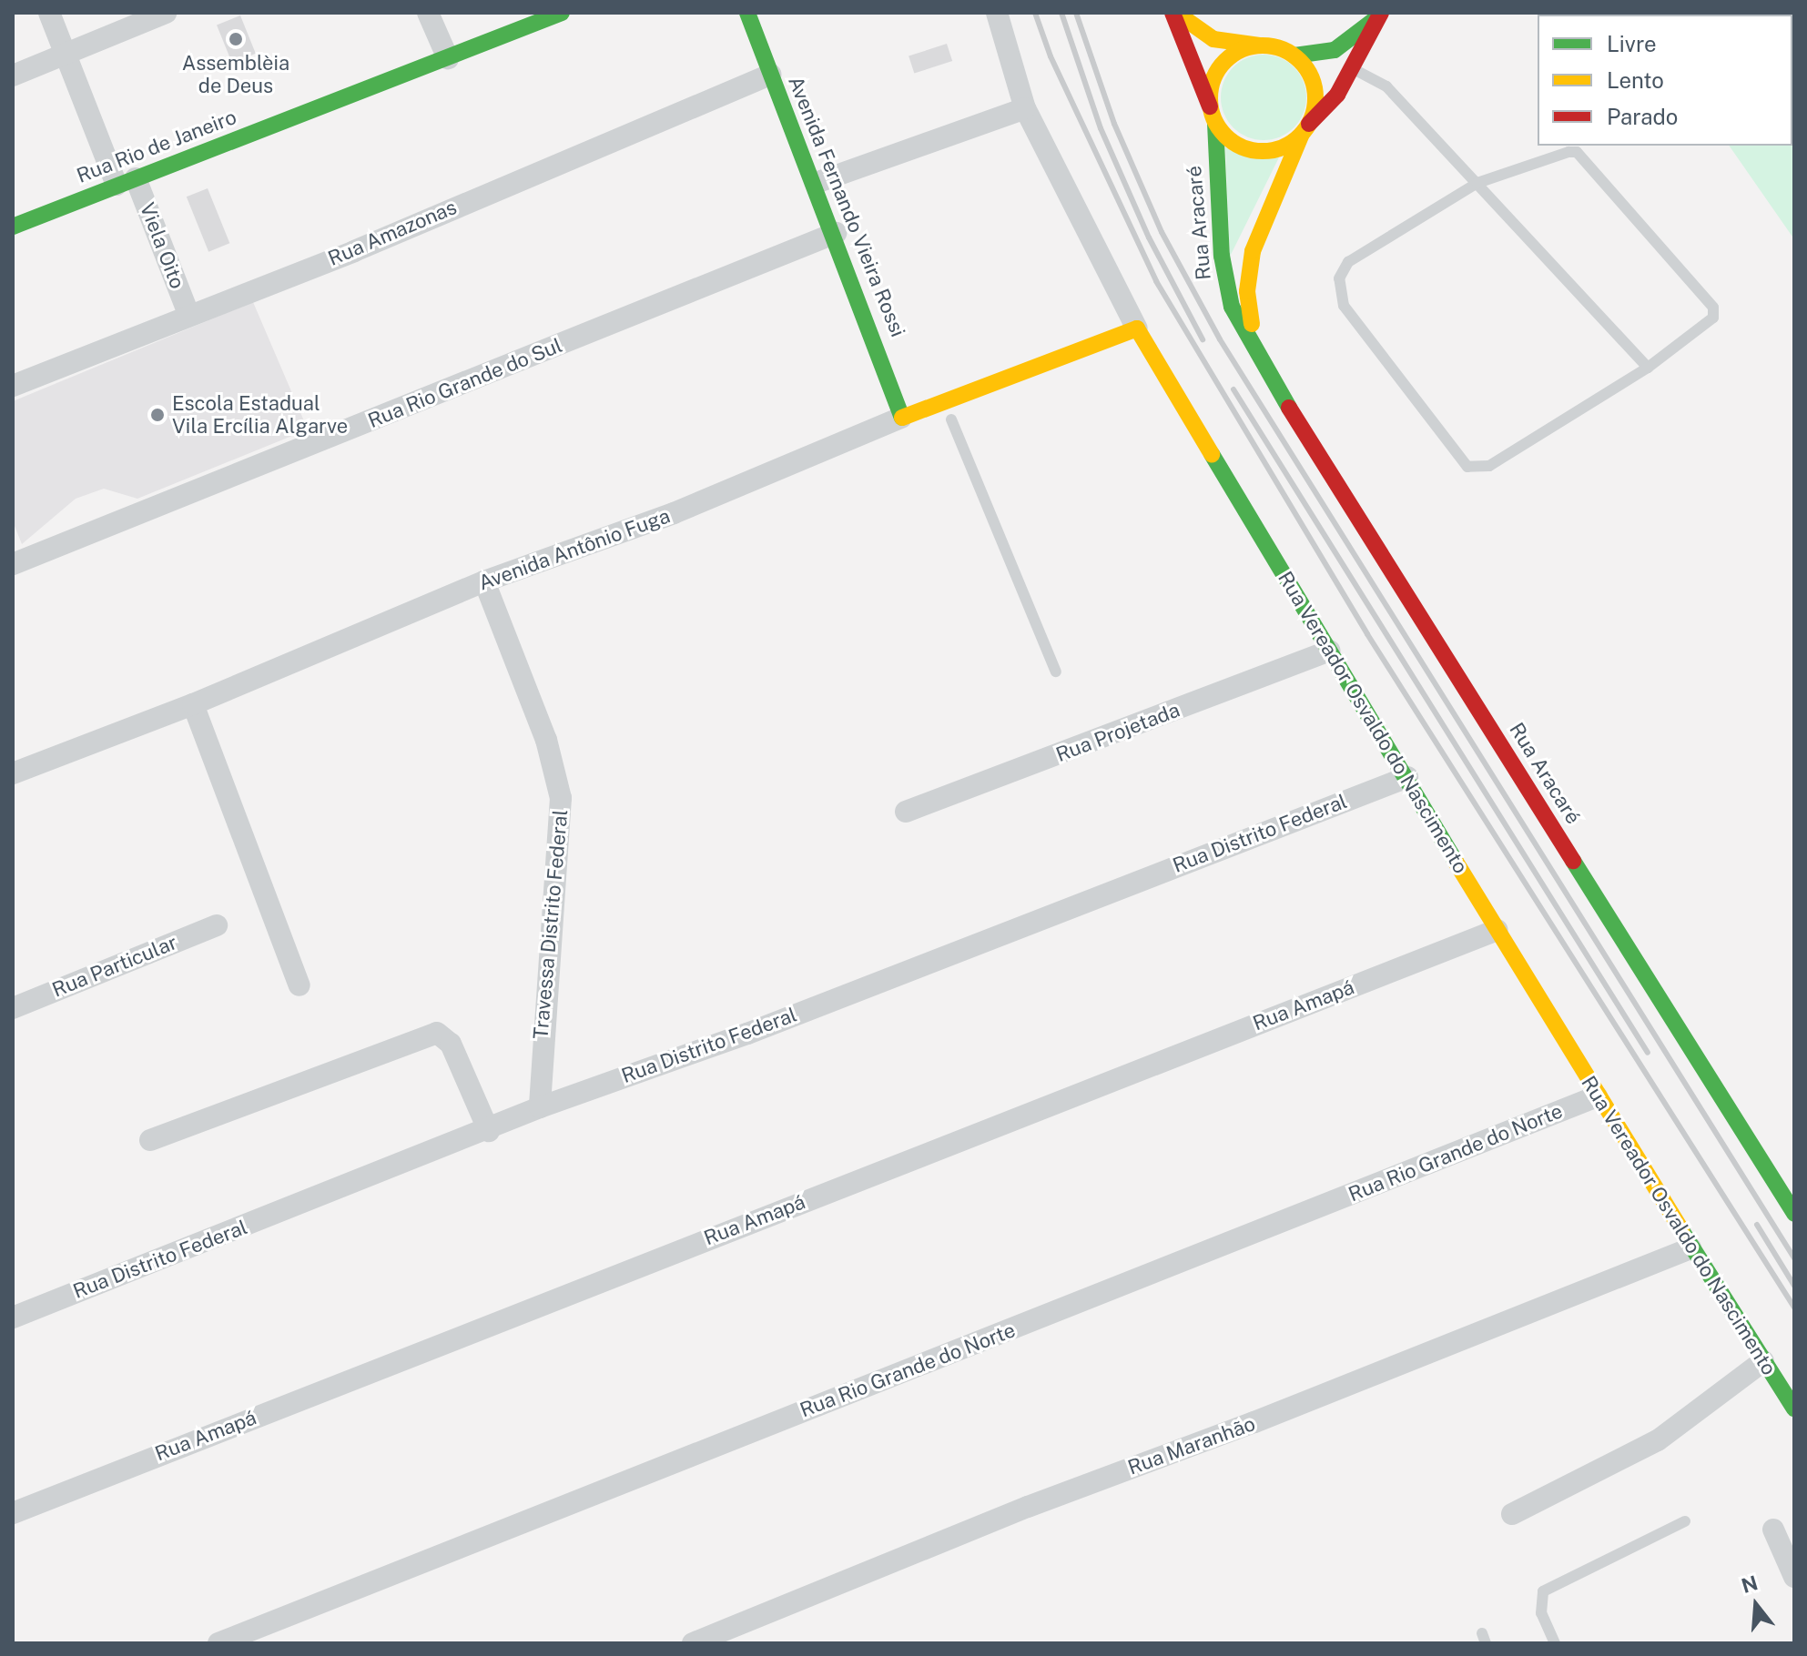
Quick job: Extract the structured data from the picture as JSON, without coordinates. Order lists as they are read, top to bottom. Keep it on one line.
{"streets":{"street":["Rua Rio de Janeiro","Avenida Fernando Vieira Rossi","Rua Aracaré","Rua Amazonas","Viela Oito","Rua Rio Grande do Sul","Avenida Antônio Fuga","Rua Vereador Osvaldo do Nascimento","Rua Projetada","Rua Distrito Federal","Travessa Distrito Federal","Rua Particular","Rua Amapá","Rua Rio Grande do Norte","Rua Maranhão"]},"crossings":[["Rua Rio de Janeiro","Viela Oito"],["Avenida Fernando Vieira Rossi","Rua Amazonas"],["Avenida Fernando Vieira Rossi","Rua Rio Grande do Sul"],["Avenida Fernando Vieira Rossi","Avenida Antônio Fuga"],["Rua Amazonas","Viela Oito"],["Avenida Antônio Fuga","Rua Vereador Osvaldo do Nascimento"],["Avenida Antônio Fuga","Travessa Distrito Federal"],["Rua Vereador Osvaldo do Nascimento","Rua Projetada"],["Rua Vereador Osvaldo do Nascimento","Rua Distrito Federal"],["Rua Vereador Osvaldo do Nascimento","Rua Amapá"],["Rua Vereador Osvaldo do Nascimento","Rua Rio Grande do Norte"],["Rua Vereador Osvaldo do Nascimento","Rua Maranhão"],["Rua Distrito Federal","Travessa Distrito Federal"]],"places":["Assemblèia de Deus","Escola Estadual Vila Ercília Algarve"],"legend":["Livre","Lento","Parado"],"north":"top"}
